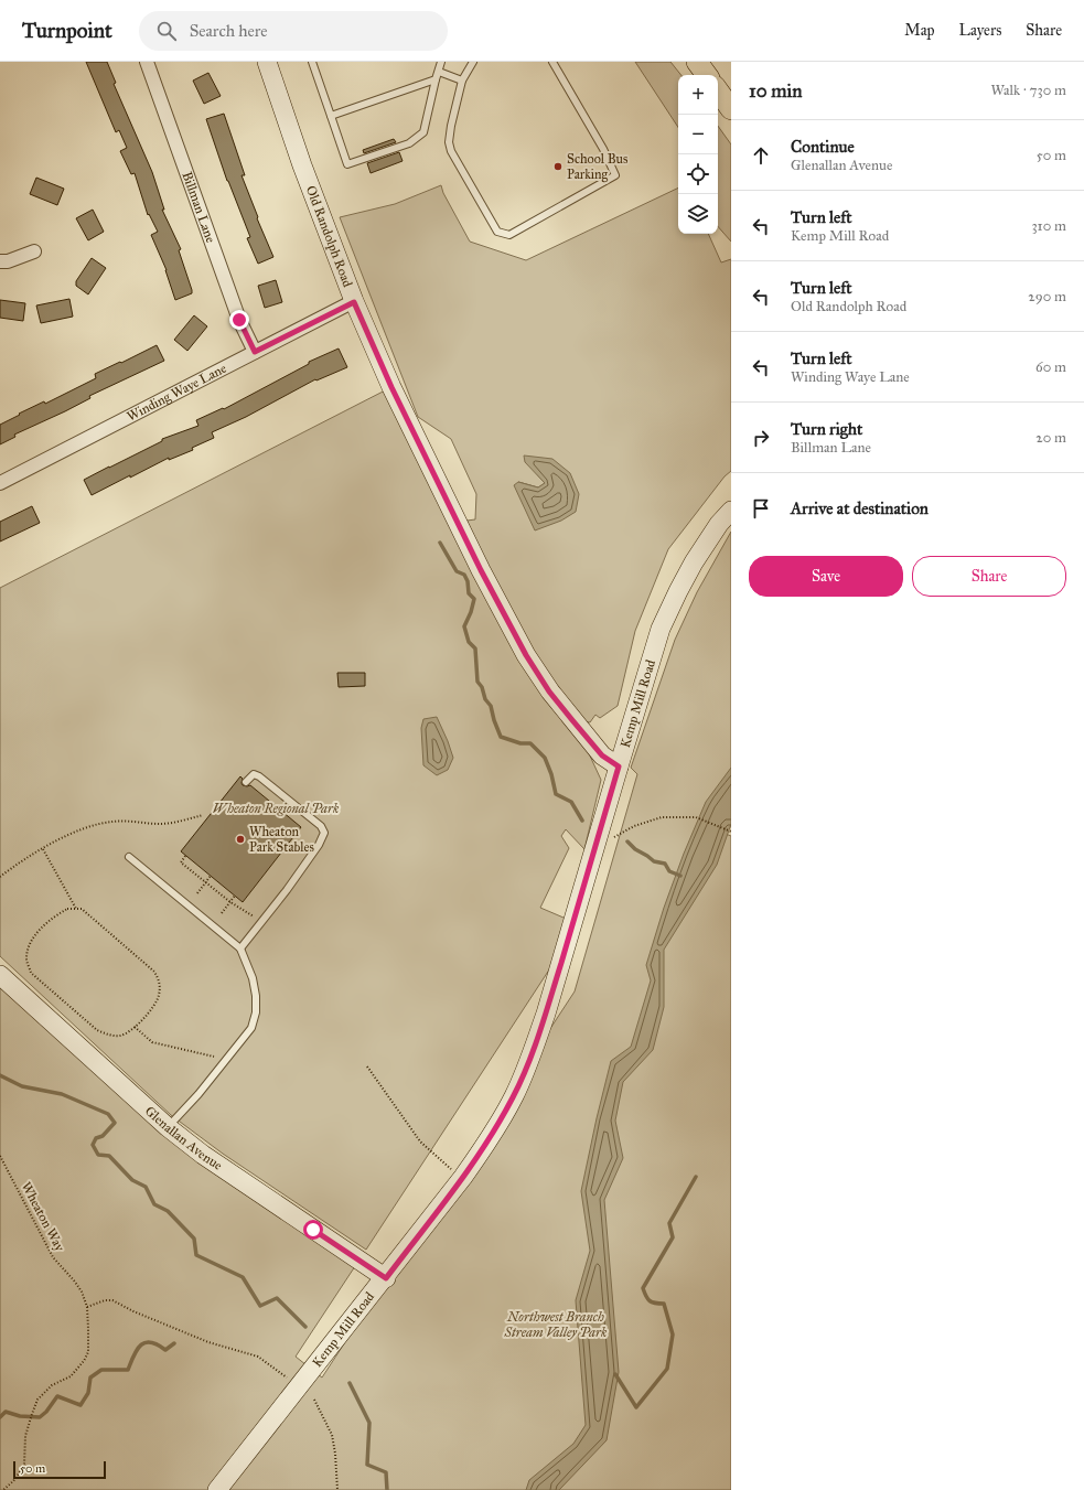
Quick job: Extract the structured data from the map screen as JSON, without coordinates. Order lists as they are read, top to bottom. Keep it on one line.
{"streets":{"street":["Billman Lane","Old Randolph Road","Winding Waye Lane","Kemp Mill Road","Glenallan Avenue"],"path":["Wheaton Way"]},"crossings":[["Billman Lane","Winding Waye Lane"],["Old Randolph Road","Winding Waye Lane"],["Old Randolph Road","Kemp Mill Road"],["Kemp Mill Road","Glenallan Avenue"]],"parks":["Wheaton Regional Park","Northwest Branch Stream Valley Park"],"places":["School Bus Parking","Wheaton Park Stables"],"scale_bar":"50 m","page":{"header":"Turnpoint","search":"Search here","nav":["Map","Layers","Share"],"heading":["10 min","Walk · 730 m"],"map_buttons":["+","−"],"list":[["Continue","Glenallan Avenue","50 m"],["Turn left","Kemp Mill Road","310 m"],["Turn left","Old Randolph Road","290 m"],["Turn left","Winding Waye Lane","60 m"],["Turn right","Billman Lane","20 m"],"Arrive at destination"],"buttons":["Save","Share"],"scale":"50 m"}}
